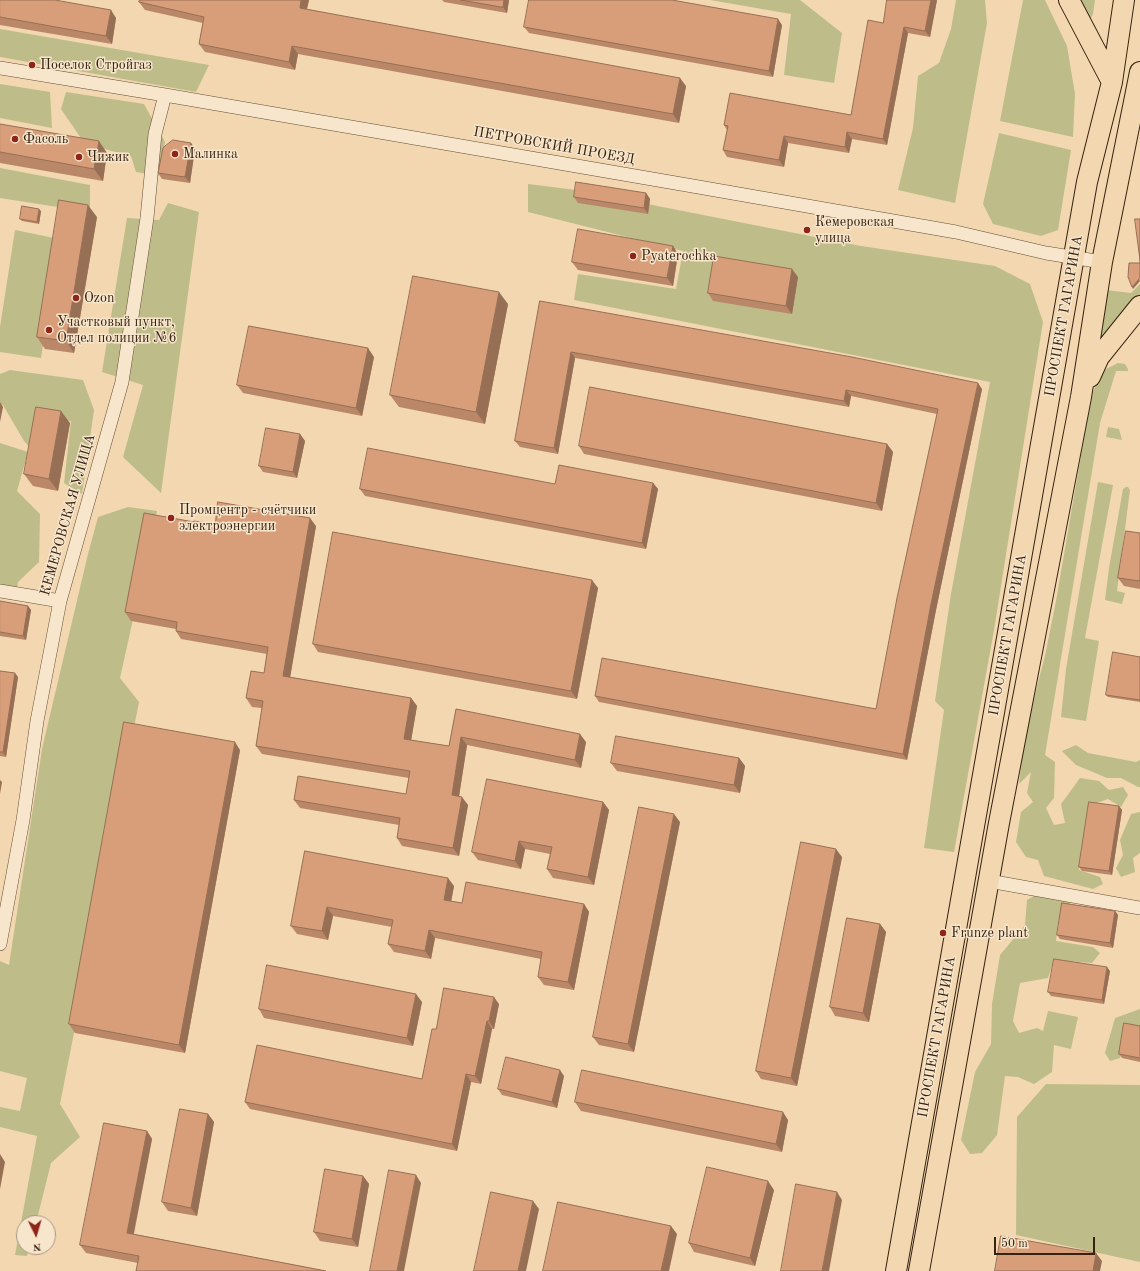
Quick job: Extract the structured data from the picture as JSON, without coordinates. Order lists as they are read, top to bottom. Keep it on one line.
{"streets":{"main road":["ПРОСПЕКТ ГАГАРИНА"],"street":["ПЕТРОВСКИЙ ПРОЕЗД","КЕМЕРОВСКАЯ УЛИЦА"]},"crossings":[["ПЕТРОВСКИЙ ПРОЕЗД","ПРОСПЕКТ ГАГАРИНА"],["ПЕТРОВСКИЙ ПРОЕЗД","КЕМЕРОВСКАЯ УЛИЦА"]],"places":["Поселок Стройгаз","Фасоль","Малинка","Чижик","Кемеровская улица","Pyaterochka","Ozon","Участковый пункт, Отдел полиции №6","Промцентр - счётчики электроэнергии","Frunze plant"],"scale_bar":"50 m","north":"bottom"}
